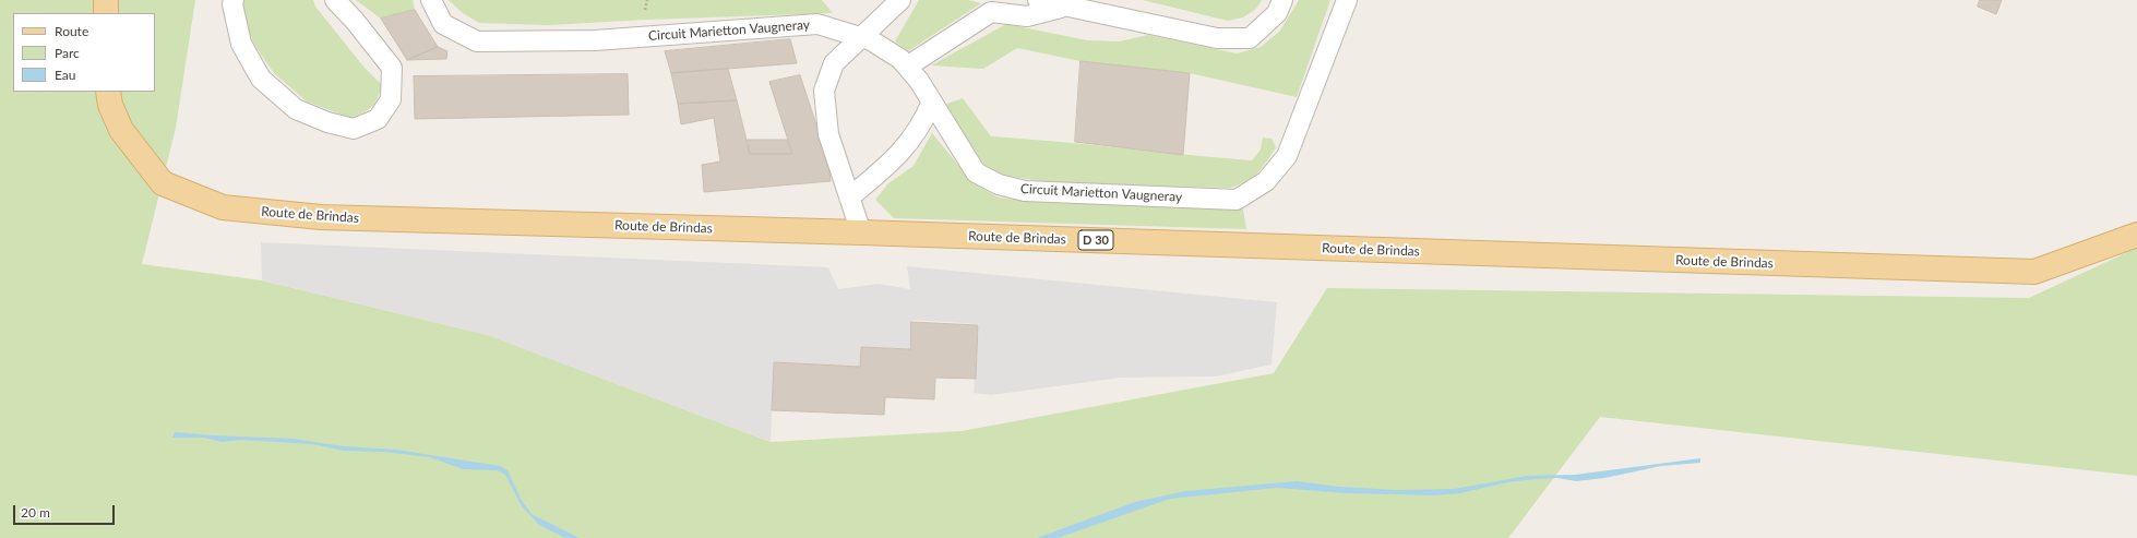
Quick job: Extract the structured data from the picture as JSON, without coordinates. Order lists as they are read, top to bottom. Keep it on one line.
{"streets":{"main road":["Route de Brindas","D 30"],"lane":["Circuit Marietton Vaugneray"]},"legend":["Route","Parc","Eau"],"scale_bar":"20 m"}
